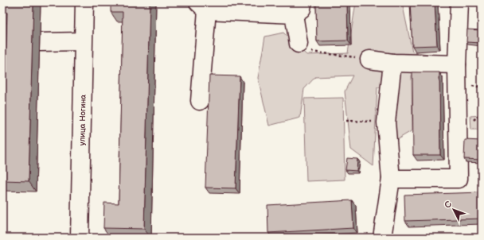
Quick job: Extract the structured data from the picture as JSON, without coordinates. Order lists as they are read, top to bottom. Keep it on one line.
{"streets":{"street":["улица Ногина"]},"north":"top left"}
